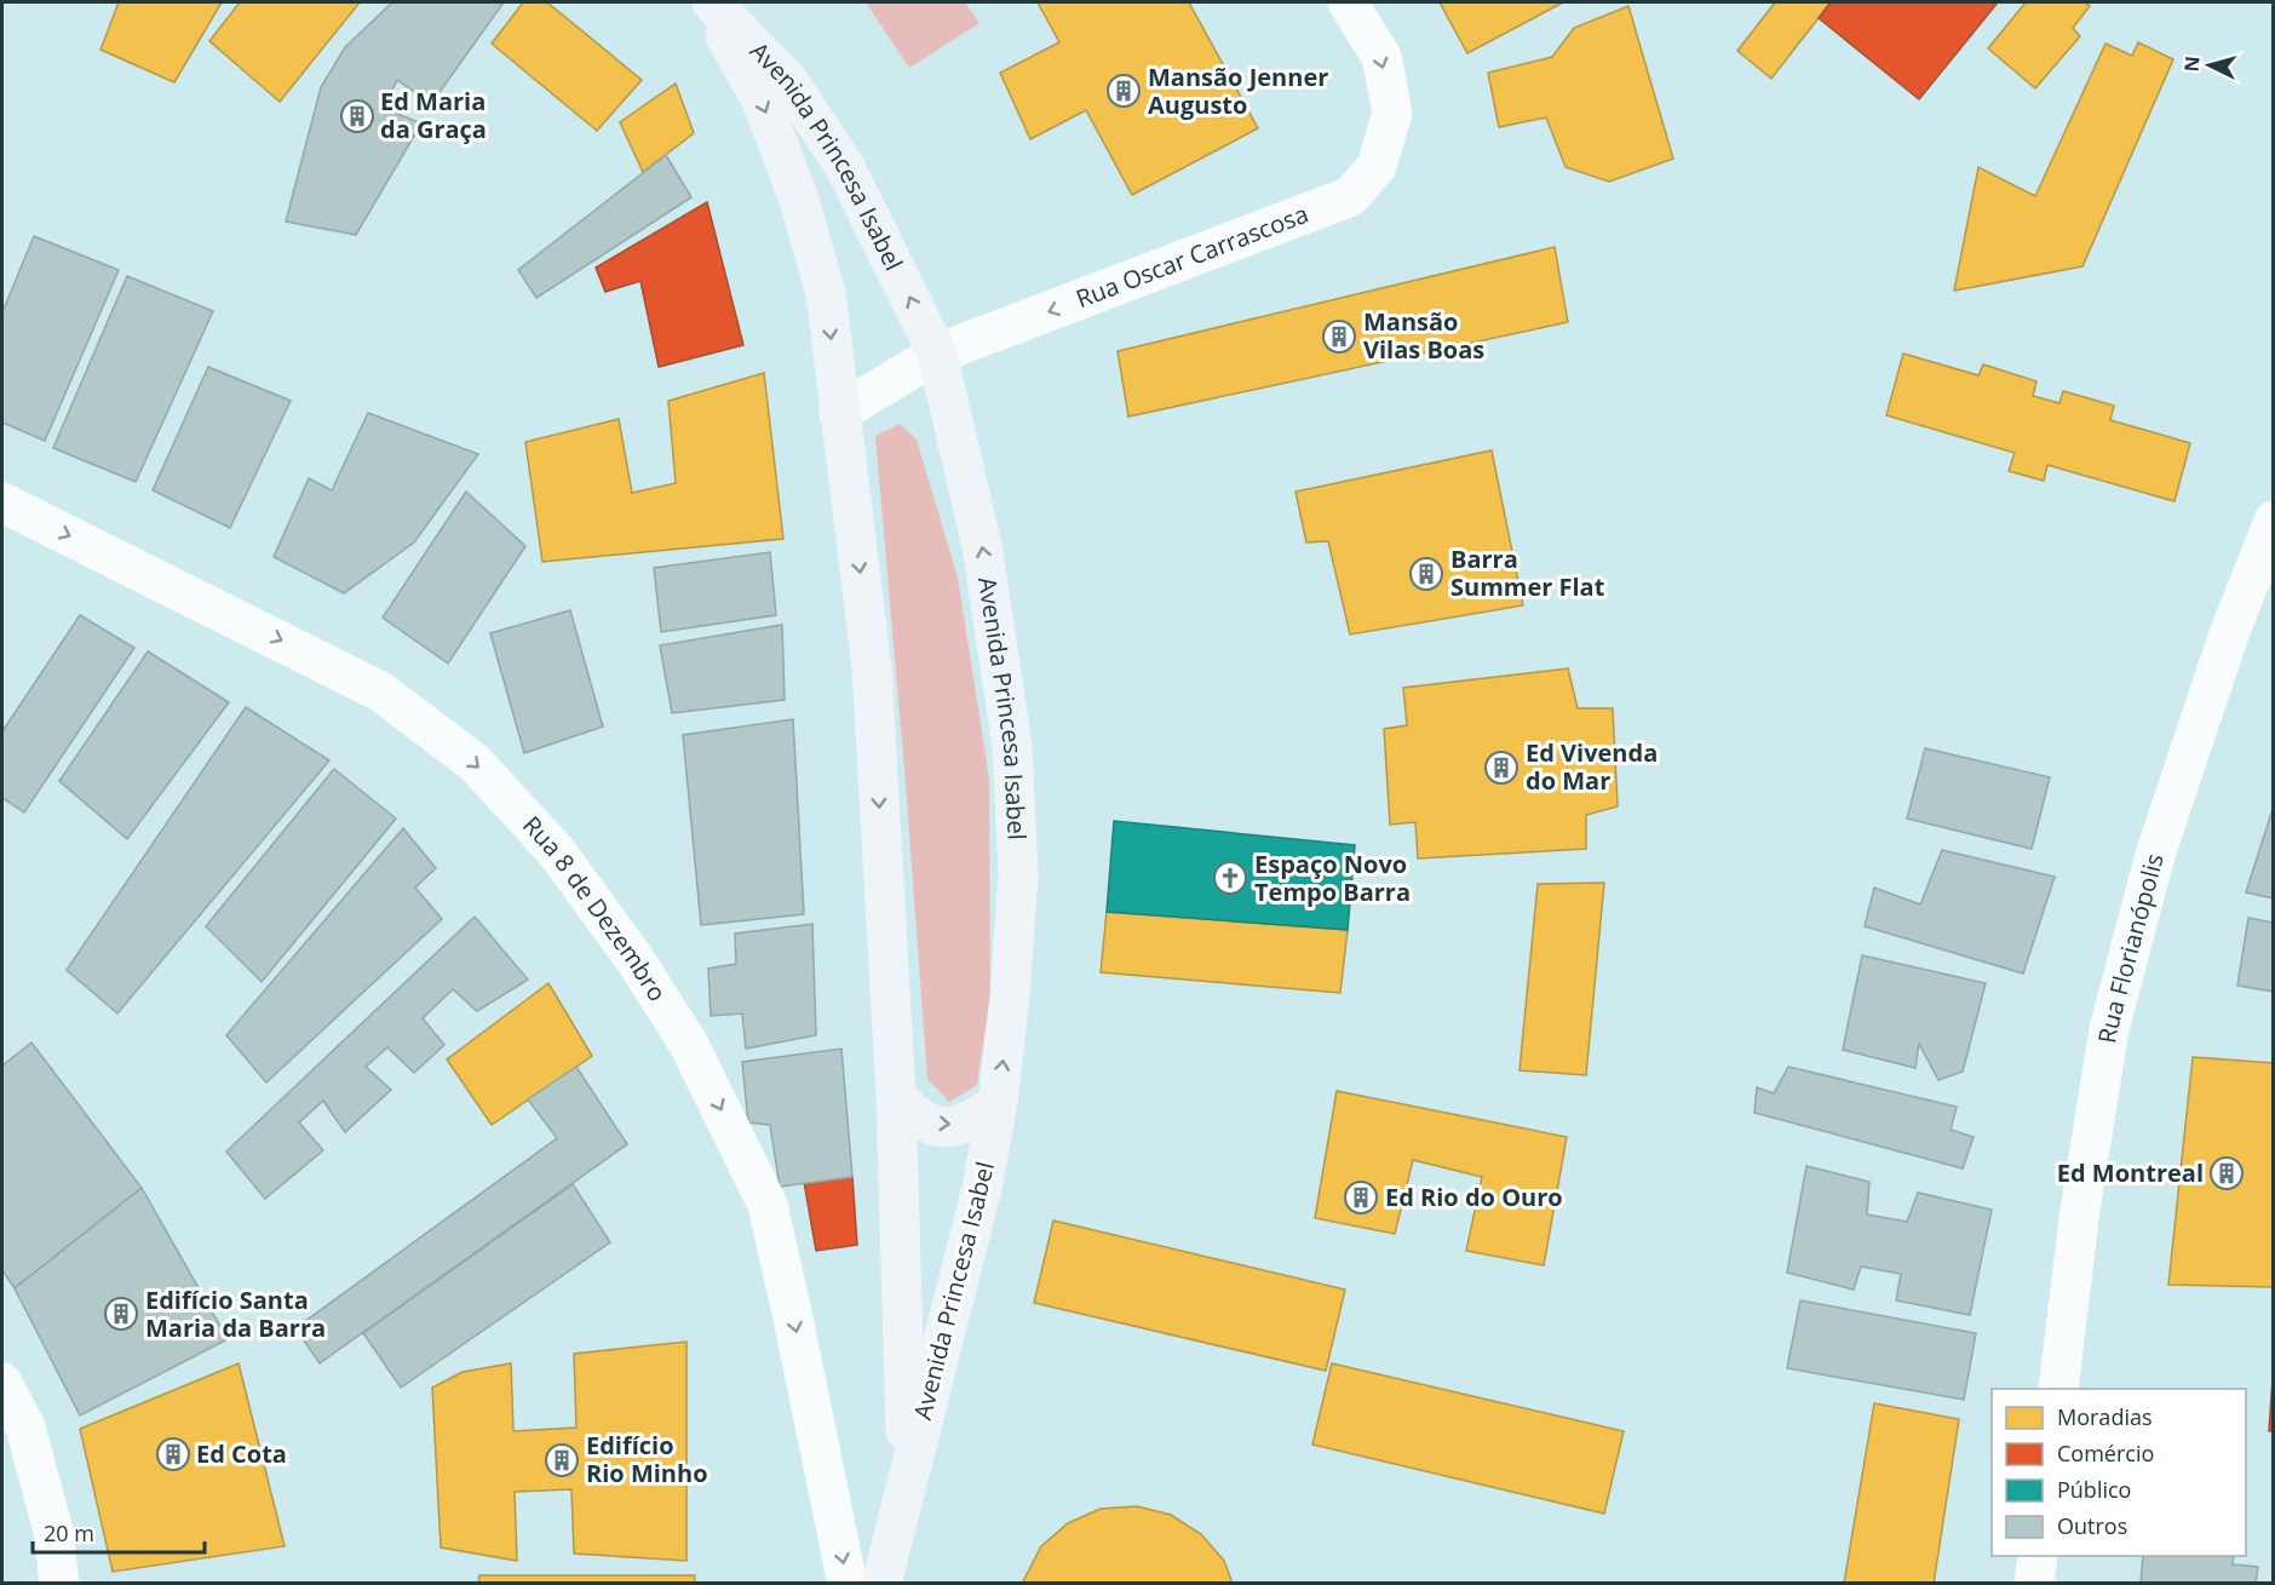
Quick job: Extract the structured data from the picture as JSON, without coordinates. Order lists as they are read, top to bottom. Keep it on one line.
{"streets":{"main road":["Avenida Princesa Isabel"],"street":["Rua Oscar Carrascosa","Rua 8 de Dezembro","Rua Florianópolis"]},"crossings":[["Avenida Princesa Isabel","Rua Oscar Carrascosa"]],"one_way":["Rua Oscar Carrascosa","Rua 8 de Dezembro"],"places":{"building":["Mansão Jenner Augusto","Ed Maria da Graça","Mansão Vilas Boas","Barra Summer Flat","Ed Vivenda do Mar","Ed Montreal","Ed Rio do Ouro","Edifício Santa Maria da Barra","Ed Cota","Edifício Rio Minho"],"church":["Espaço Novo Tempo Barra"]},"legend":["Moradias","Comércio","Público","Outros"],"scale_bar":"20 m","north":"left"}
